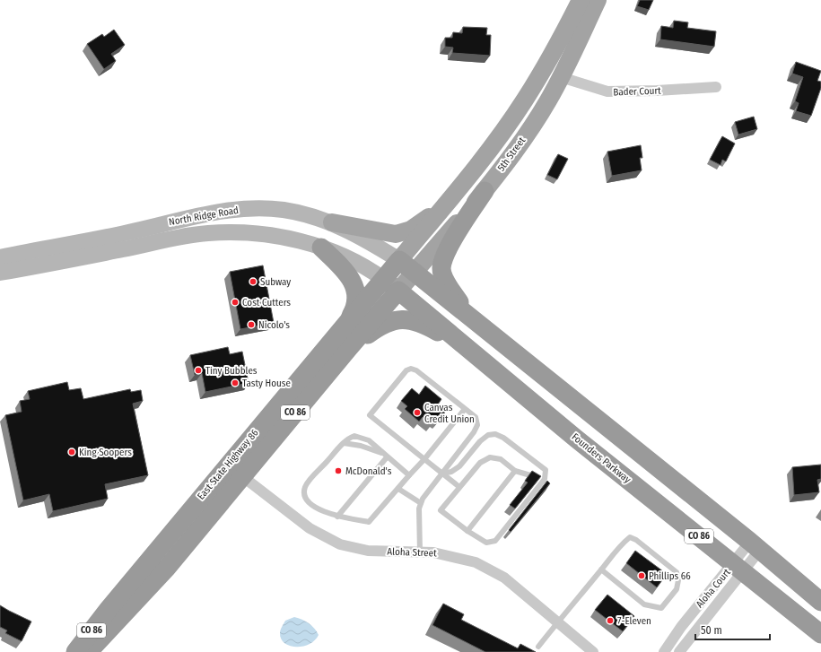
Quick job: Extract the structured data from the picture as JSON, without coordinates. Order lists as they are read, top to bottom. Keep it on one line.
{"streets":{"highway":["5th Street","CO 86","Founders Parkway","East State Highway 86"],"main road":["North Ridge Road"],"street":["Bader Court","Aloha Street","Aloha Court"]},"crossings":[["Bader Court","5th Street"],["5th Street","North Ridge Road"],["5th Street","CO 86"],["5th Street","Founders Parkway"],["5th Street","East State Highway 86"],["North Ridge Road","CO 86"],["North Ridge Road","Founders Parkway"],["North Ridge Road","East State Highway 86"],["CO 86","Founders Parkway"],["CO 86","East State Highway 86"],["CO 86","Aloha Court"],["Founders Parkway","East State Highway 86"],["Founders Parkway","Aloha Court"],["East State Highway 86","Aloha Street"]],"places":["Subway","Cost Cutters","Nicolo's","Tiny Bubbles","Tasty House","Canvas Credit Union","King Soopers","McDonald's","Phillips 66","7-Eleven"],"scale_bar":"50 m"}
